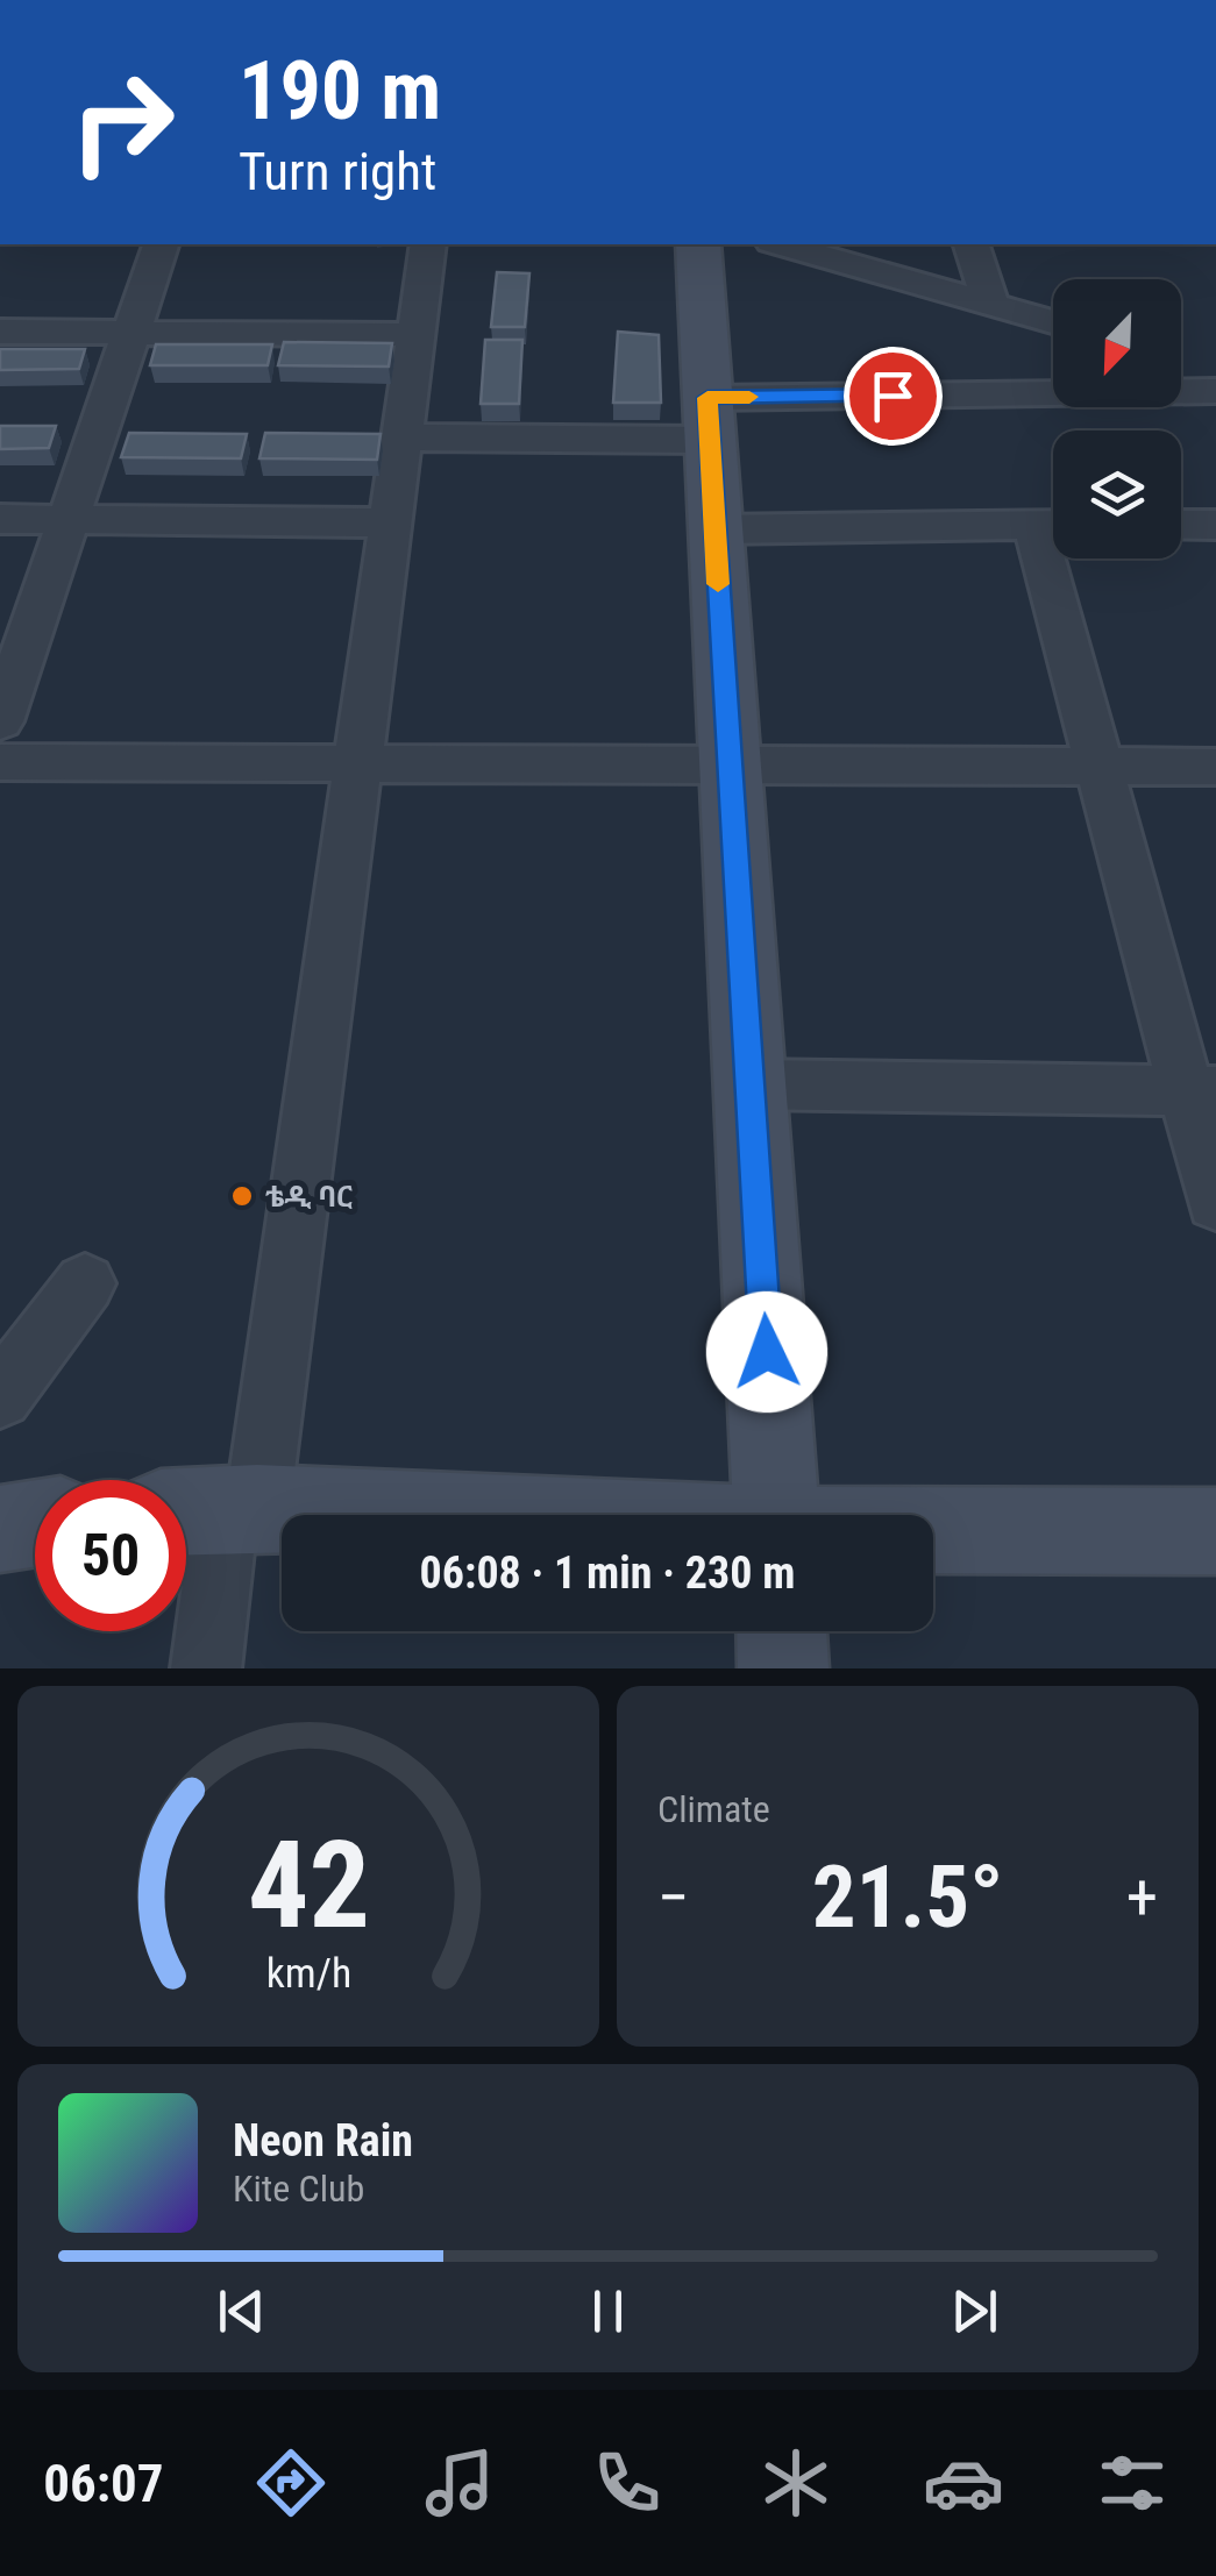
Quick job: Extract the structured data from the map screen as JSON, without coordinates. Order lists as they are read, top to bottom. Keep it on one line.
{"places":["ቴዲ ባር"],"north":"bottom left","page":{"turn":["190 m","Turn right"],"limit":"50","trip":"06:08 · 1 min · 230 m","tile":"Climate","heat":["−","21.5°","+"],"song":["Neon Rain","Kite Club"],"tabs":"06:07","gauge":["42","km/h"]}}
